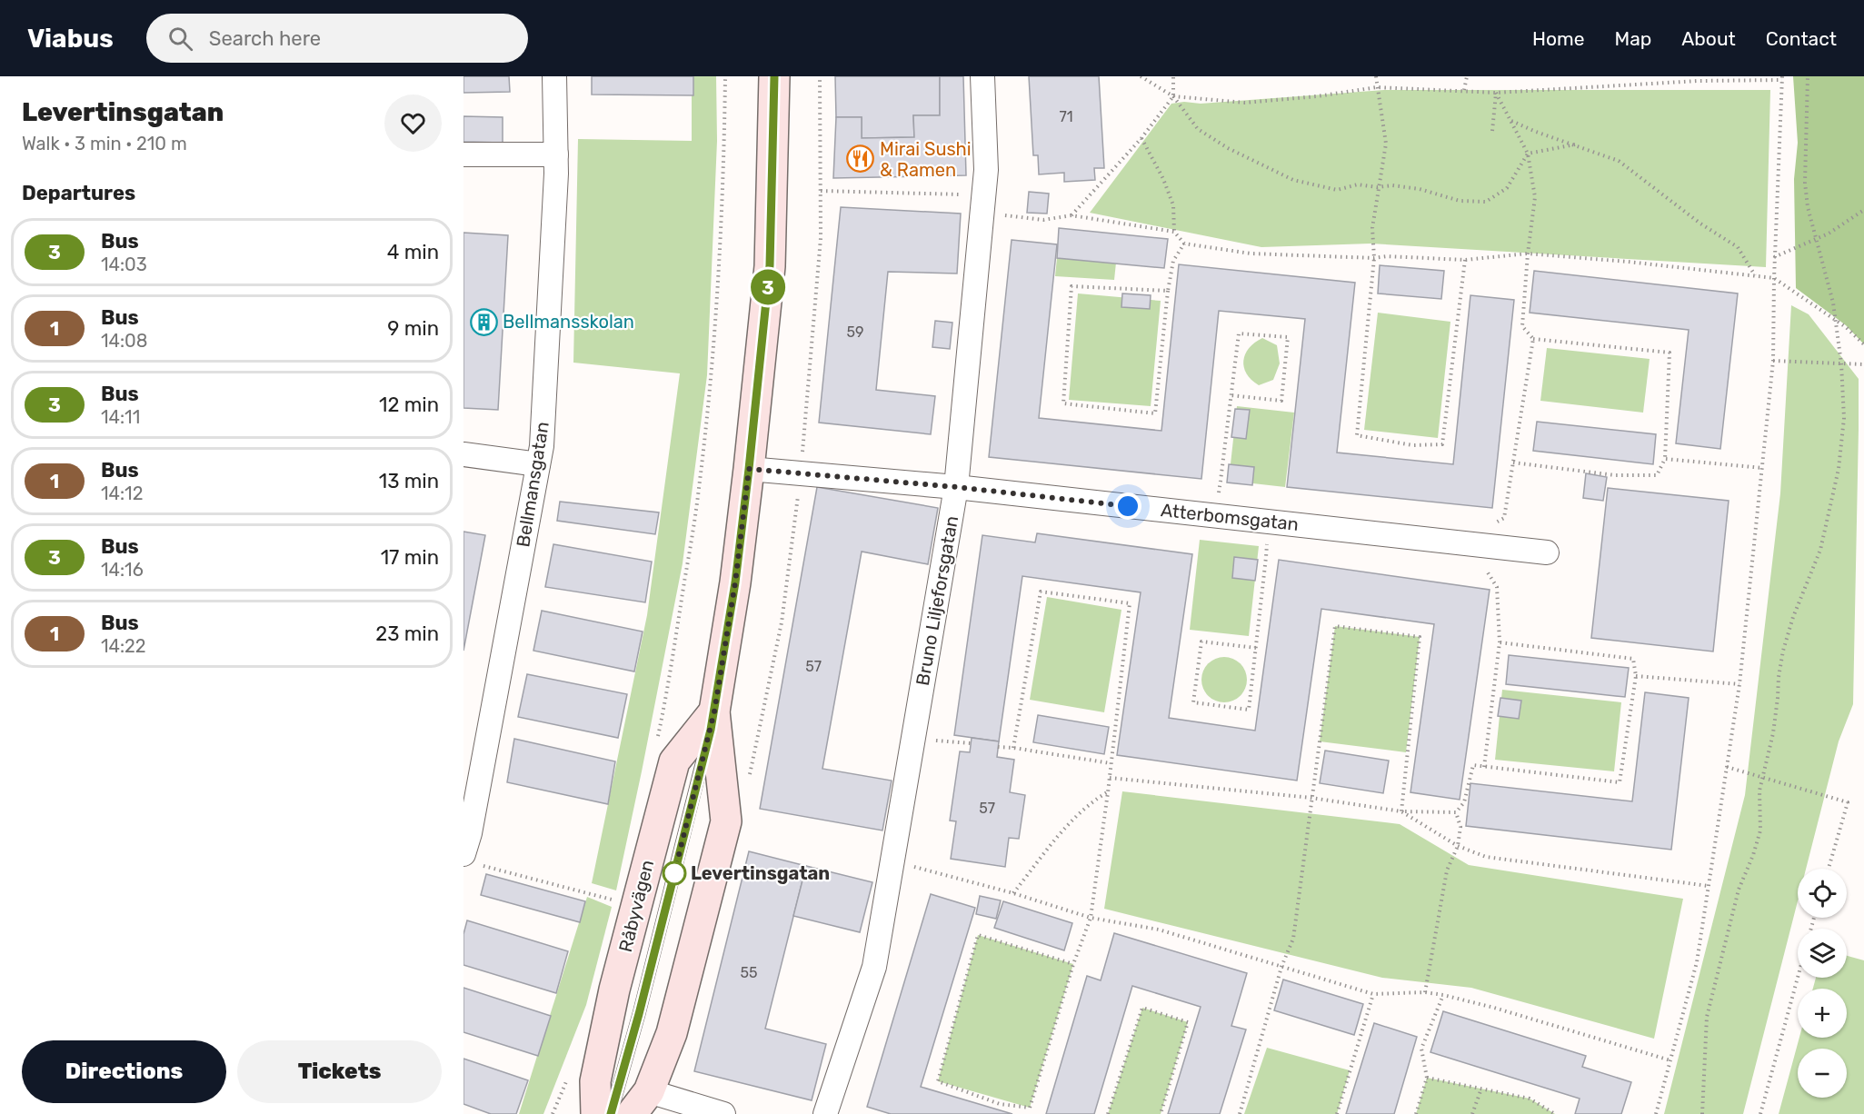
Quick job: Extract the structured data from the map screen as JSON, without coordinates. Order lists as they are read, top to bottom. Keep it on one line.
{"streets":{"main road":["Råbyvägen"],"street":["Bellmansgatan","Atterbomsgatan","Bruno Liljeforsgatan"]},"crossings":[["Atterbomsgatan","Bruno Liljeforsgatan"],["Atterbomsgatan","Råbyvägen"]],"places":{"restaurant":["Mirai Sushi & Ramen"],"building":["Bellmansskolan"],"other":["Levertinsgatan"]},"lines":["bus line 3"],"house_numbers":["71","59","57","57","55"],"page":{"header":"Viabus","search":"Search here","nav":["Home","Map","About","Contact"],"heading":[["Levertinsgatan","Walk · 3 min · 210 m"],"Departures"],"on_map":"3","list":[{"mark":"3","name":"Bus","note":"14:03","value":"4 min"},{"mark":"1","name":"Bus","note":"14:08","value":"9 min"},{"mark":"3","name":"Bus","note":"14:11","value":"12 min"},{"mark":"1","name":"Bus","note":"14:12","value":"13 min"},{"mark":"3","name":"Bus","note":"14:16","value":"17 min"},{"mark":"1","name":"Bus","note":"14:22","value":"23 min"}],"map_buttons":["+","−"],"buttons":["Directions","Tickets"]}}
